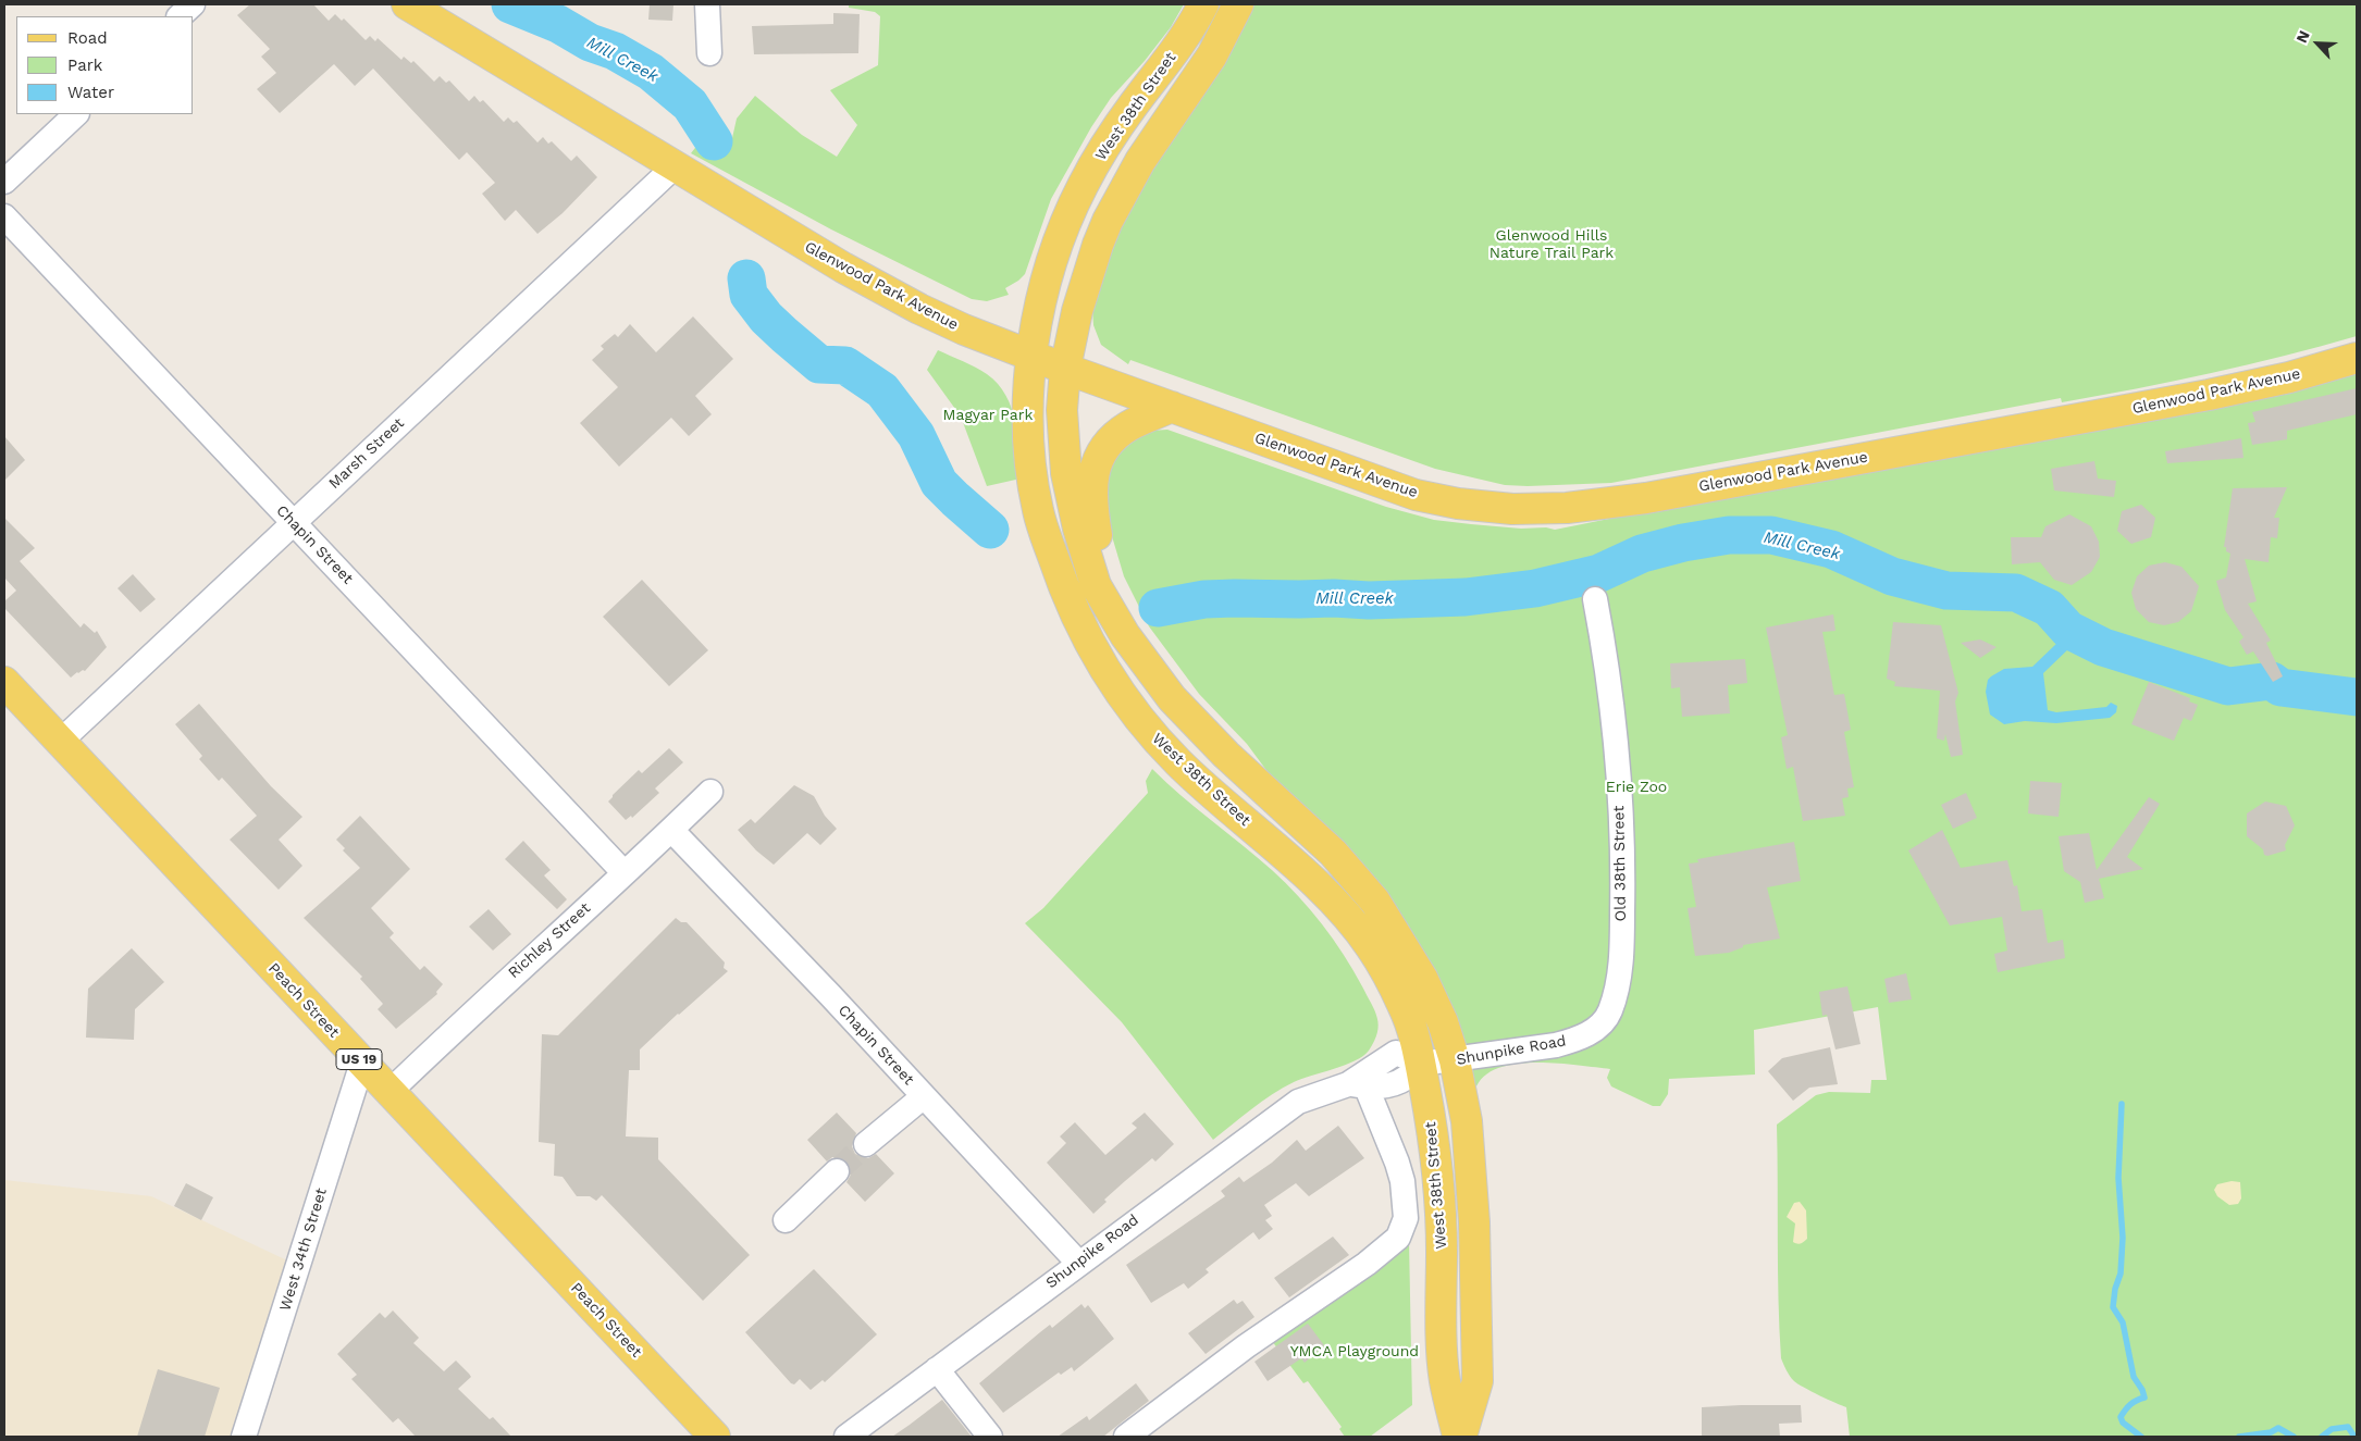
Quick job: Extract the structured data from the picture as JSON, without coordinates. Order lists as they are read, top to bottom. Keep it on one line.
{"streets":{"main road":["West 38th Street","Glenwood Park Avenue","Peach Street","US 19"],"street":["Marsh Street","Chapin Street","Old 38th Street","Richley Street","Shunpike Road","West 34th Street"]},"crossings":[["West 38th Street","Glenwood Park Avenue"],["West 38th Street","Shunpike Road"],["Glenwood Park Avenue","Marsh Street"],["Marsh Street","Chapin Street"],["Marsh Street","Peach Street"],["Chapin Street","Richley Street"],["Chapin Street","Shunpike Road"],["Old 38th Street","Shunpike Road"],["Richley Street","Peach Street"],["Peach Street","West 34th Street"]],"water":["Mill Creek"],"parks":["Glenwood Hills Nature Trail Park","Magyar Park","Erie Zoo","YMCA Playground"],"legend":["Road","Park","Water"],"north":"top left"}
